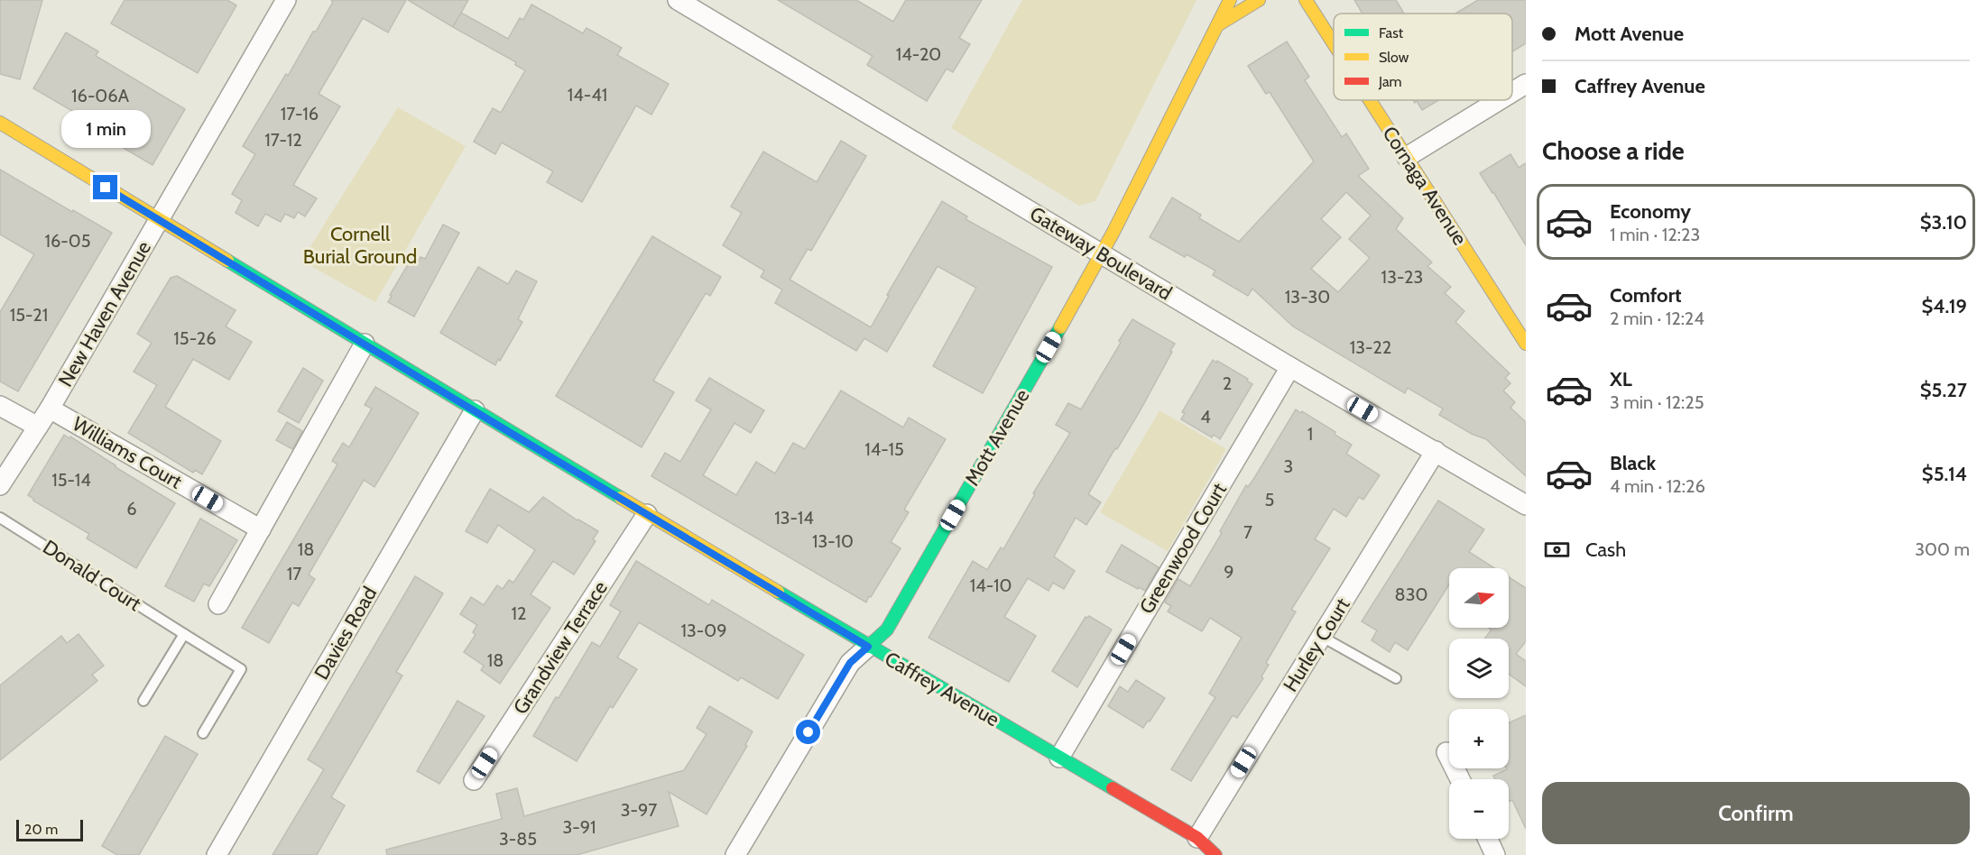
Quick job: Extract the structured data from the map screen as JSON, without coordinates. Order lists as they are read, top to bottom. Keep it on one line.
{"streets":{"street":["Cornaga Avenue","Gateway Boulevard","New Haven Avenue","Mott Avenue","Williams Court","Greenwood Court","Davies Road","Hurley Court","Grandview Terrace","Caffrey Avenue"],"lane":["Donald Court"]},"crossings":[["Gateway Boulevard","Mott Avenue"],["Gateway Boulevard","Greenwood Court"],["Gateway Boulevard","Hurley Court"],["New Haven Avenue","Williams Court"],["New Haven Avenue","Caffrey Avenue"],["Mott Avenue","Caffrey Avenue"],["Greenwood Court","Caffrey Avenue"],["Davies Road","Caffrey Avenue"],["Hurley Court","Caffrey Avenue"],["Grandview Terrace","Caffrey Avenue"]],"parks":["Cornell Burial Ground"],"house_numbers":["14-20","14-41","16-06A","17-16","17-12","16-05","13-23","13-30","15-21","15-26","13-22","2","4","1","14-15","3","15-14","5","6","13-14","7","13-10","18","9","17","14-10","830","12","13-09","18","3-97","3-91","3-85"],"legend":["Fast","Slow","Jam"],"scale_bar":"20 m","north":"right","page":{"banner":["Mott Avenue","Caffrey Avenue"],"bubble":"1 min","heading":"Choose a ride","list":[{"name":"Economy","note":"1 min · 12:23","value":"$3.10"},{"name":"Comfort","note":"2 min · 12:24","value":"$4.19"},{"name":"XL","note":"3 min · 12:25","value":"$5.27"},{"name":"Black","note":"4 min · 12:26","value":"$5.14"}],"pay":["Cash","300 m"],"map_buttons":["+","−"],"buttons":"Confirm","scale":"20 m"}}
